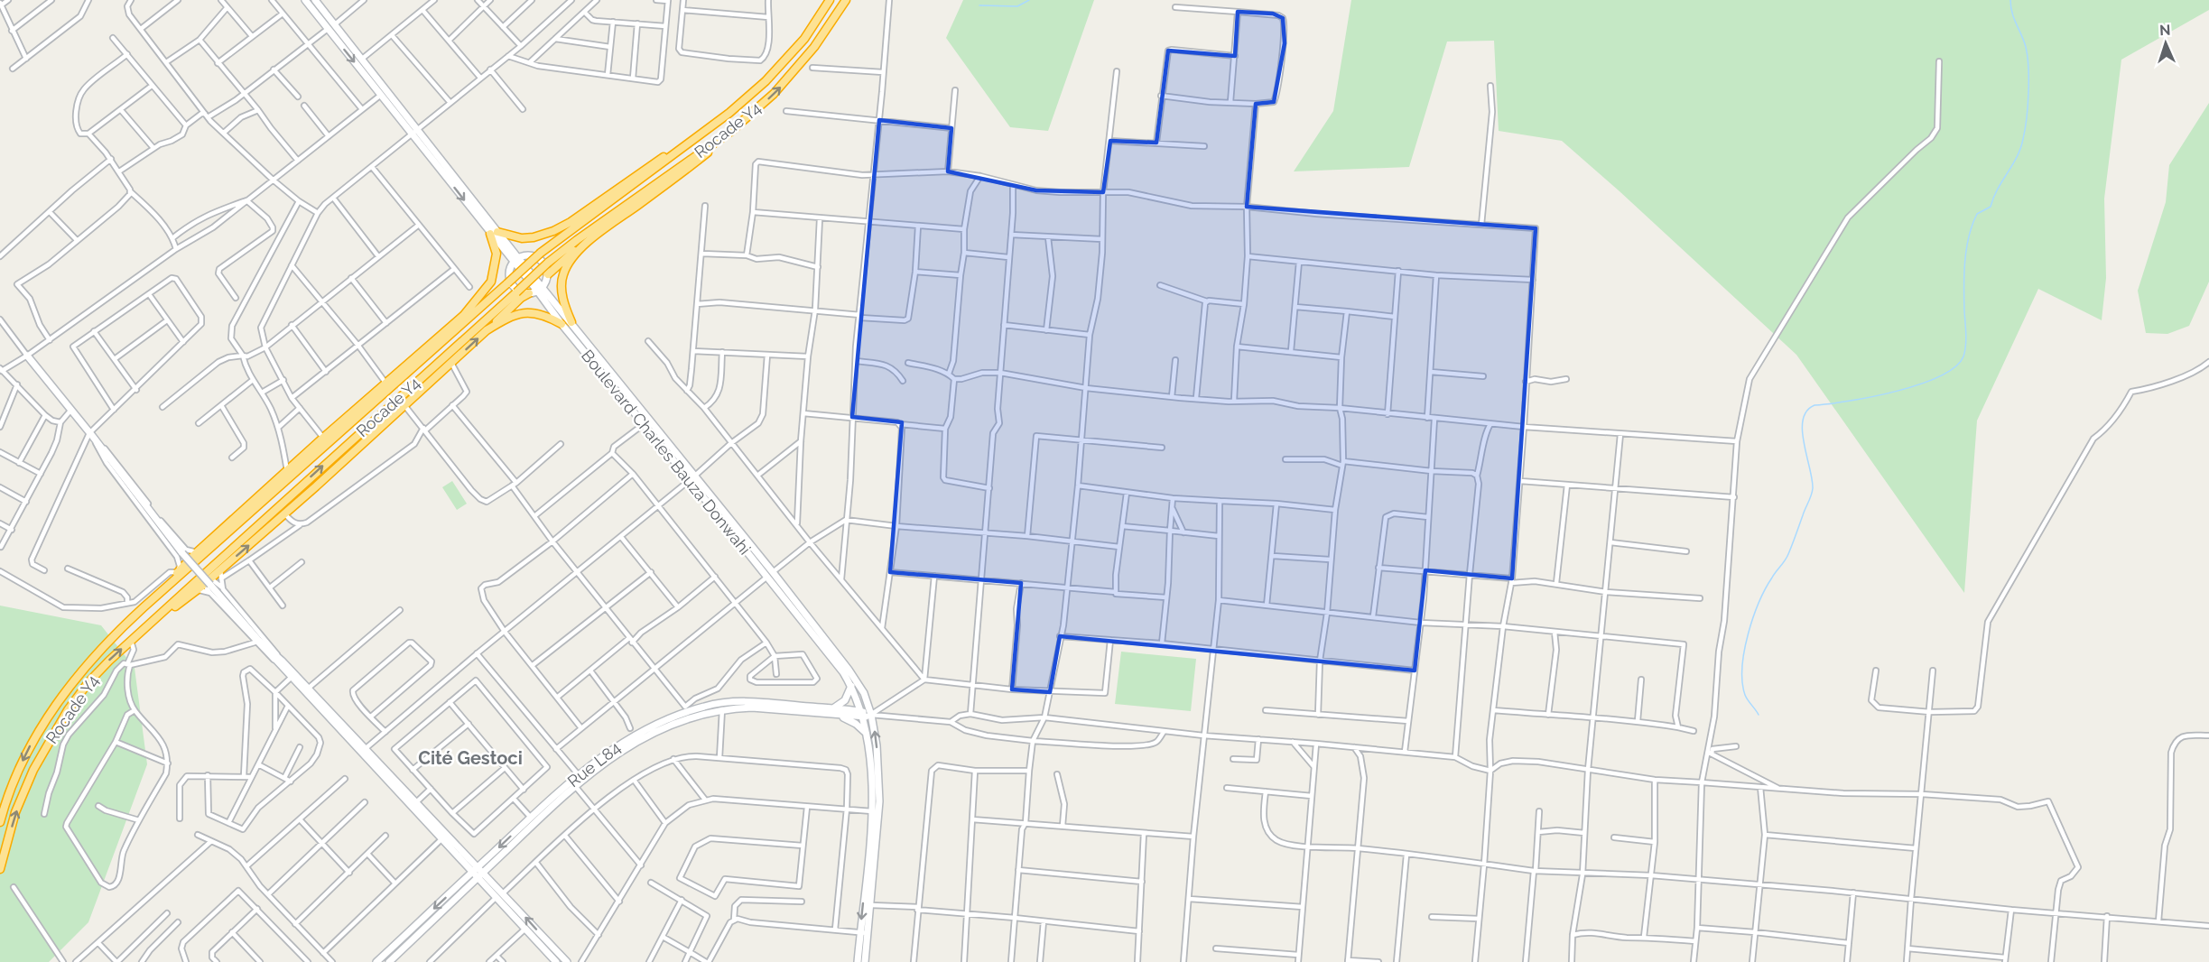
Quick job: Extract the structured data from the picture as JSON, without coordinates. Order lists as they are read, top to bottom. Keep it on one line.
{"streets":{"highway":["Rocade Y4"],"main road":["Boulevard Charles Bauza Donwahi","Rue L84"]},"crossings":[["Rocade Y4","Boulevard Charles Bauza Donwahi"],["Boulevard Charles Bauza Donwahi","Rue L84"]],"districts":["Cité Gestoci"],"north":"top"}
